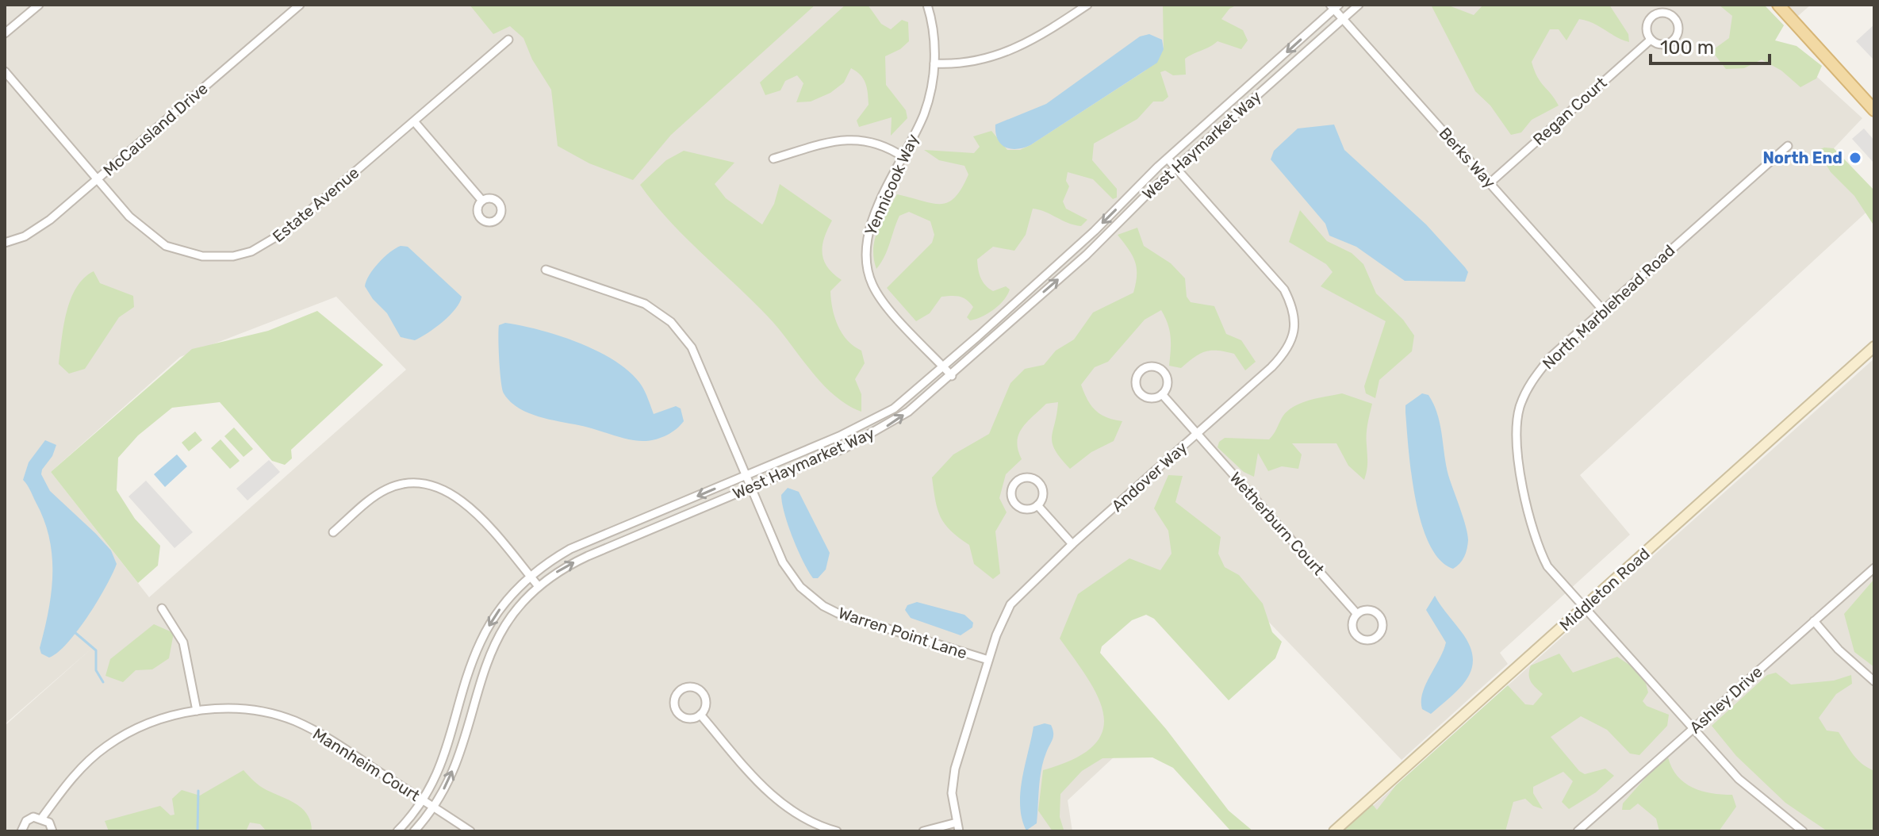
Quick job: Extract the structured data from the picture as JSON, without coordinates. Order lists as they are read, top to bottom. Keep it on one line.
{"streets":{"street":["Regan Court","McCausland Drive","West Haymarket Way","Berks Way","Yennicook Way","Estate Avenue","North Marblehead Road","Andover Way","Wetherburn Court","Middleton Road","Warren Point Lane","Ashley Drive","Mannheim Court"]},"crossings":[["Regan Court","Berks Way"],["McCausland Drive","Estate Avenue"],["West Haymarket Way","Berks Way"],["West Haymarket Way","Yennicook Way"],["West Haymarket Way","Andover Way"],["West Haymarket Way","Warren Point Lane"],["West Haymarket Way","Mannheim Court"],["Berks Way","North Marblehead Road"],["North Marblehead Road","Middleton Road"],["North Marblehead Road","Ashley Drive"],["Andover Way","Wetherburn Court"],["Andover Way","Warren Point Lane"]],"places":["North End"],"scale_bar":"100 m"}
